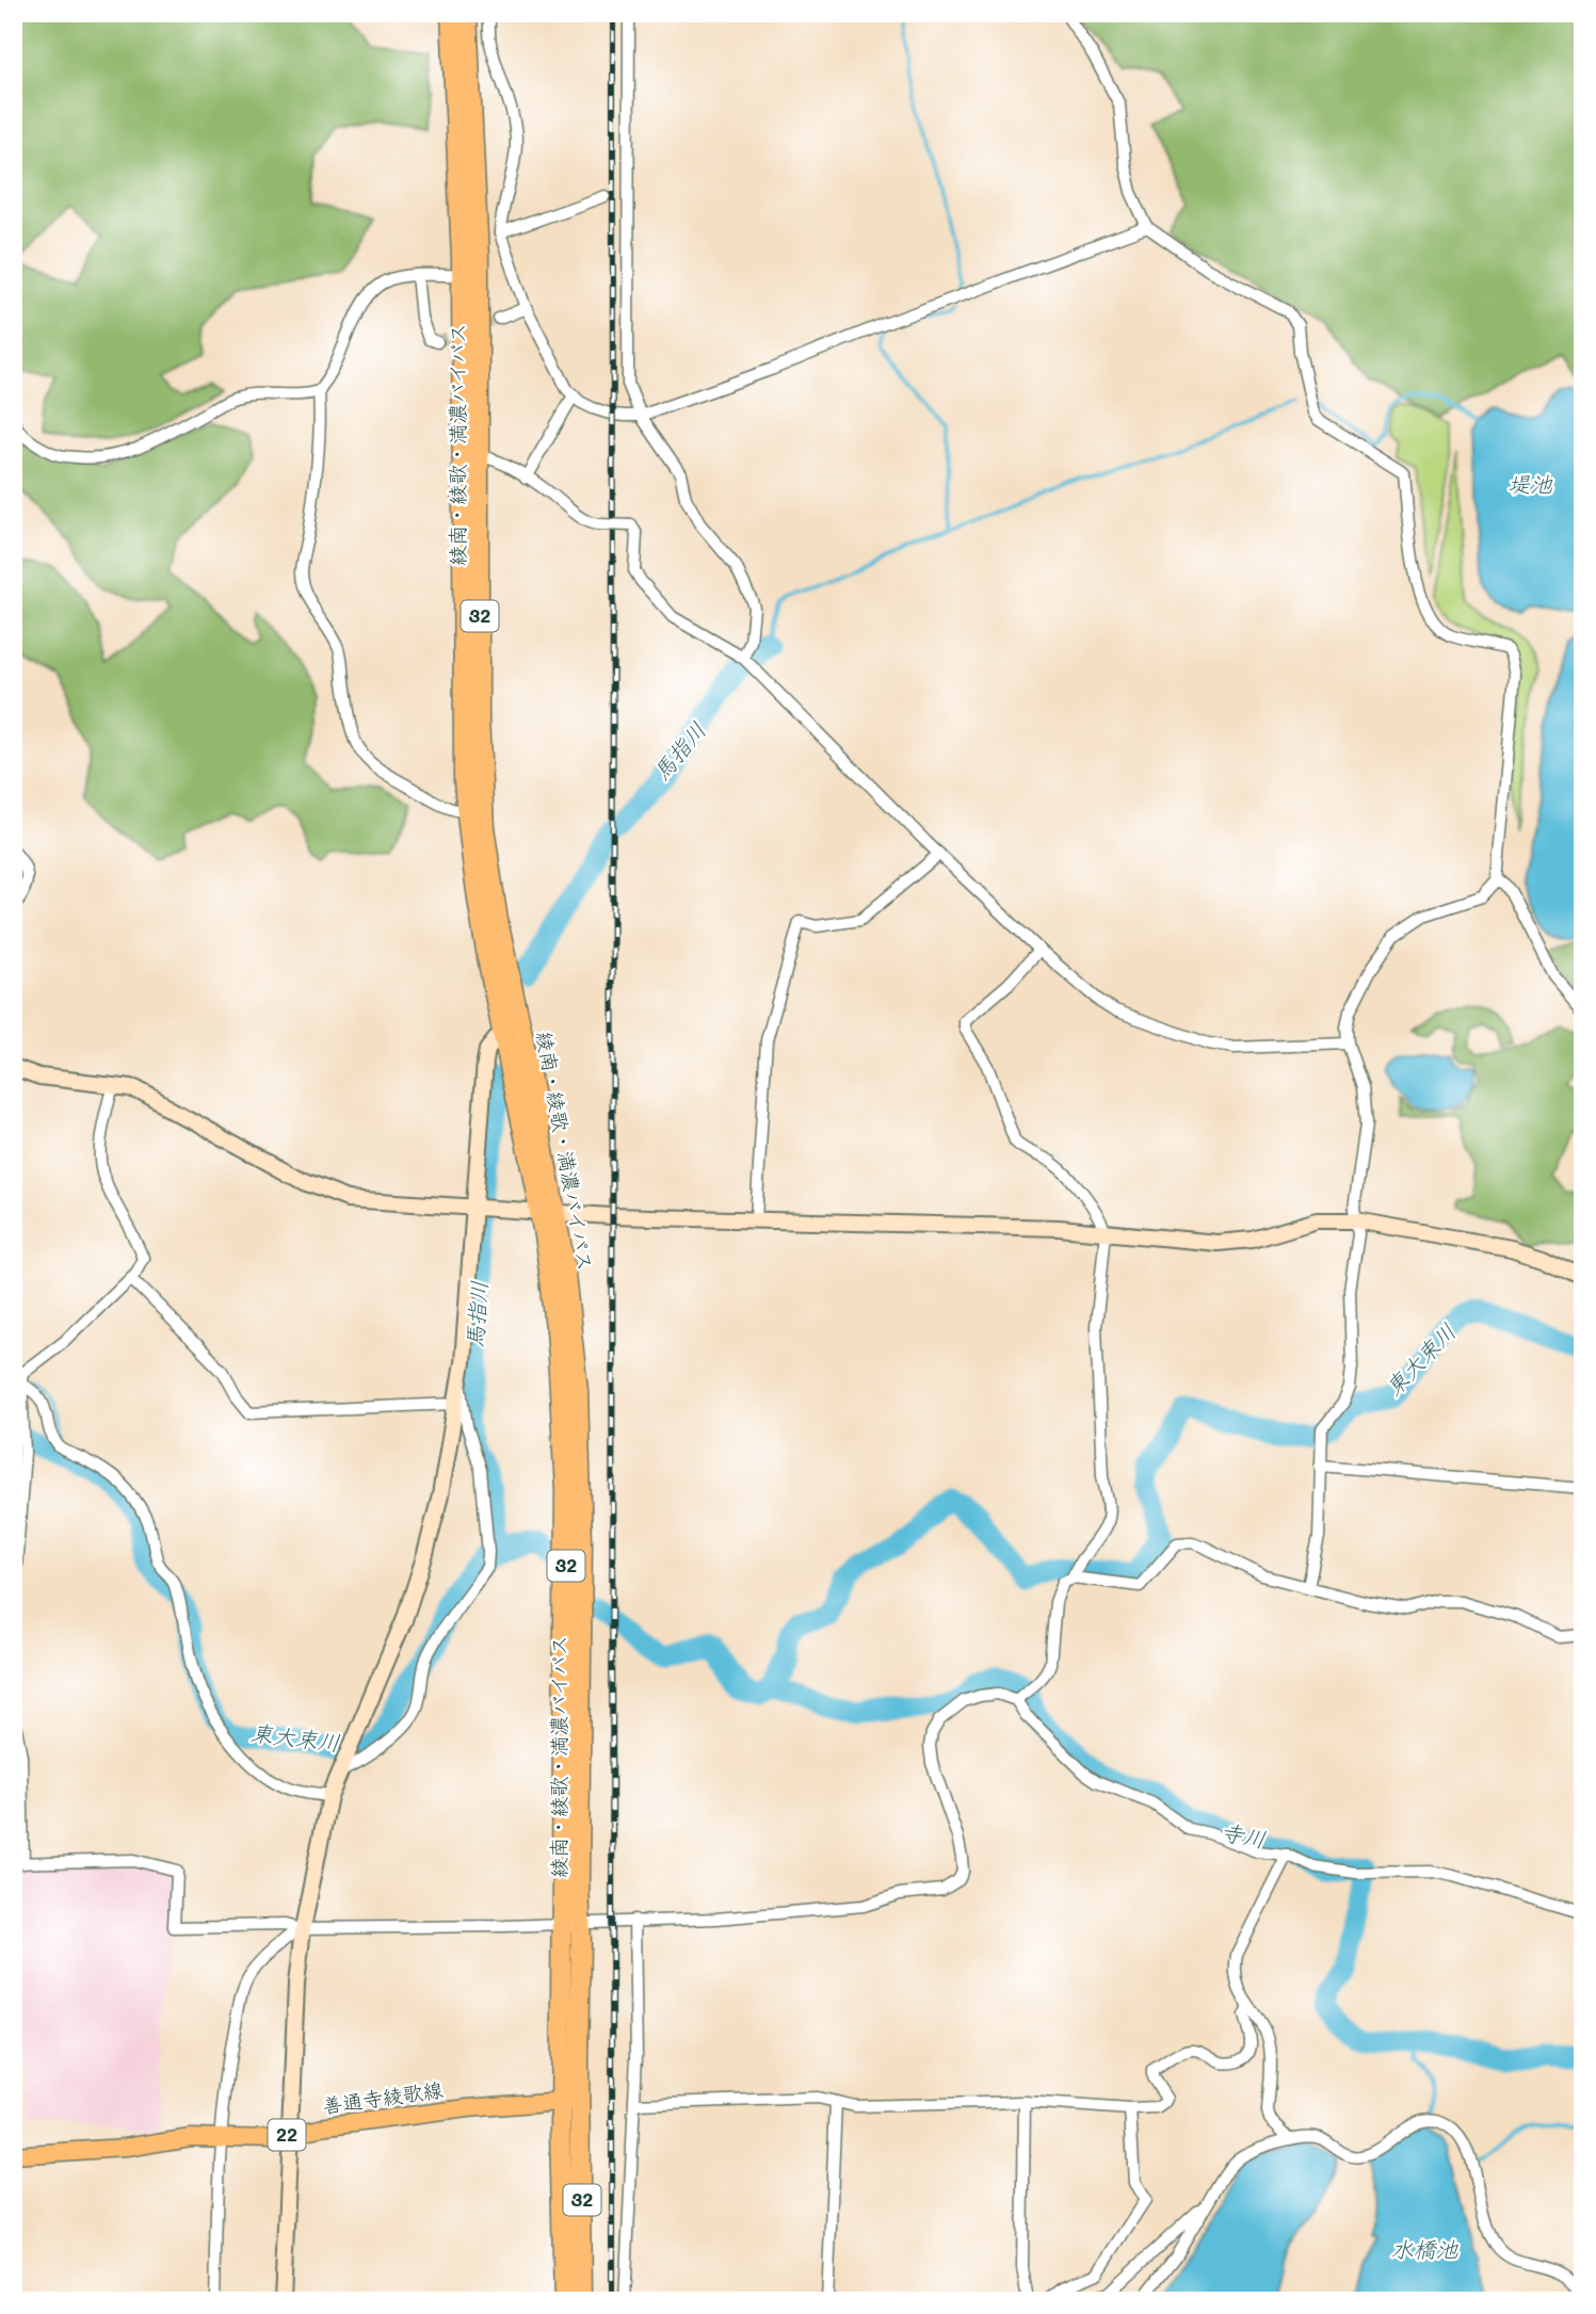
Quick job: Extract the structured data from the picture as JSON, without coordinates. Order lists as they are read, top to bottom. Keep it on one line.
{"streets":{"highway":["綾南・綾歌・満濃バイパス","32"],"main road":["善通寺綾歌線","22"]},"crossings":[["綾南・綾歌・満濃バイパス","善通寺綾歌線"]],"water":["堤池","馬指川","東大束川","寺川","水橋池"]}
